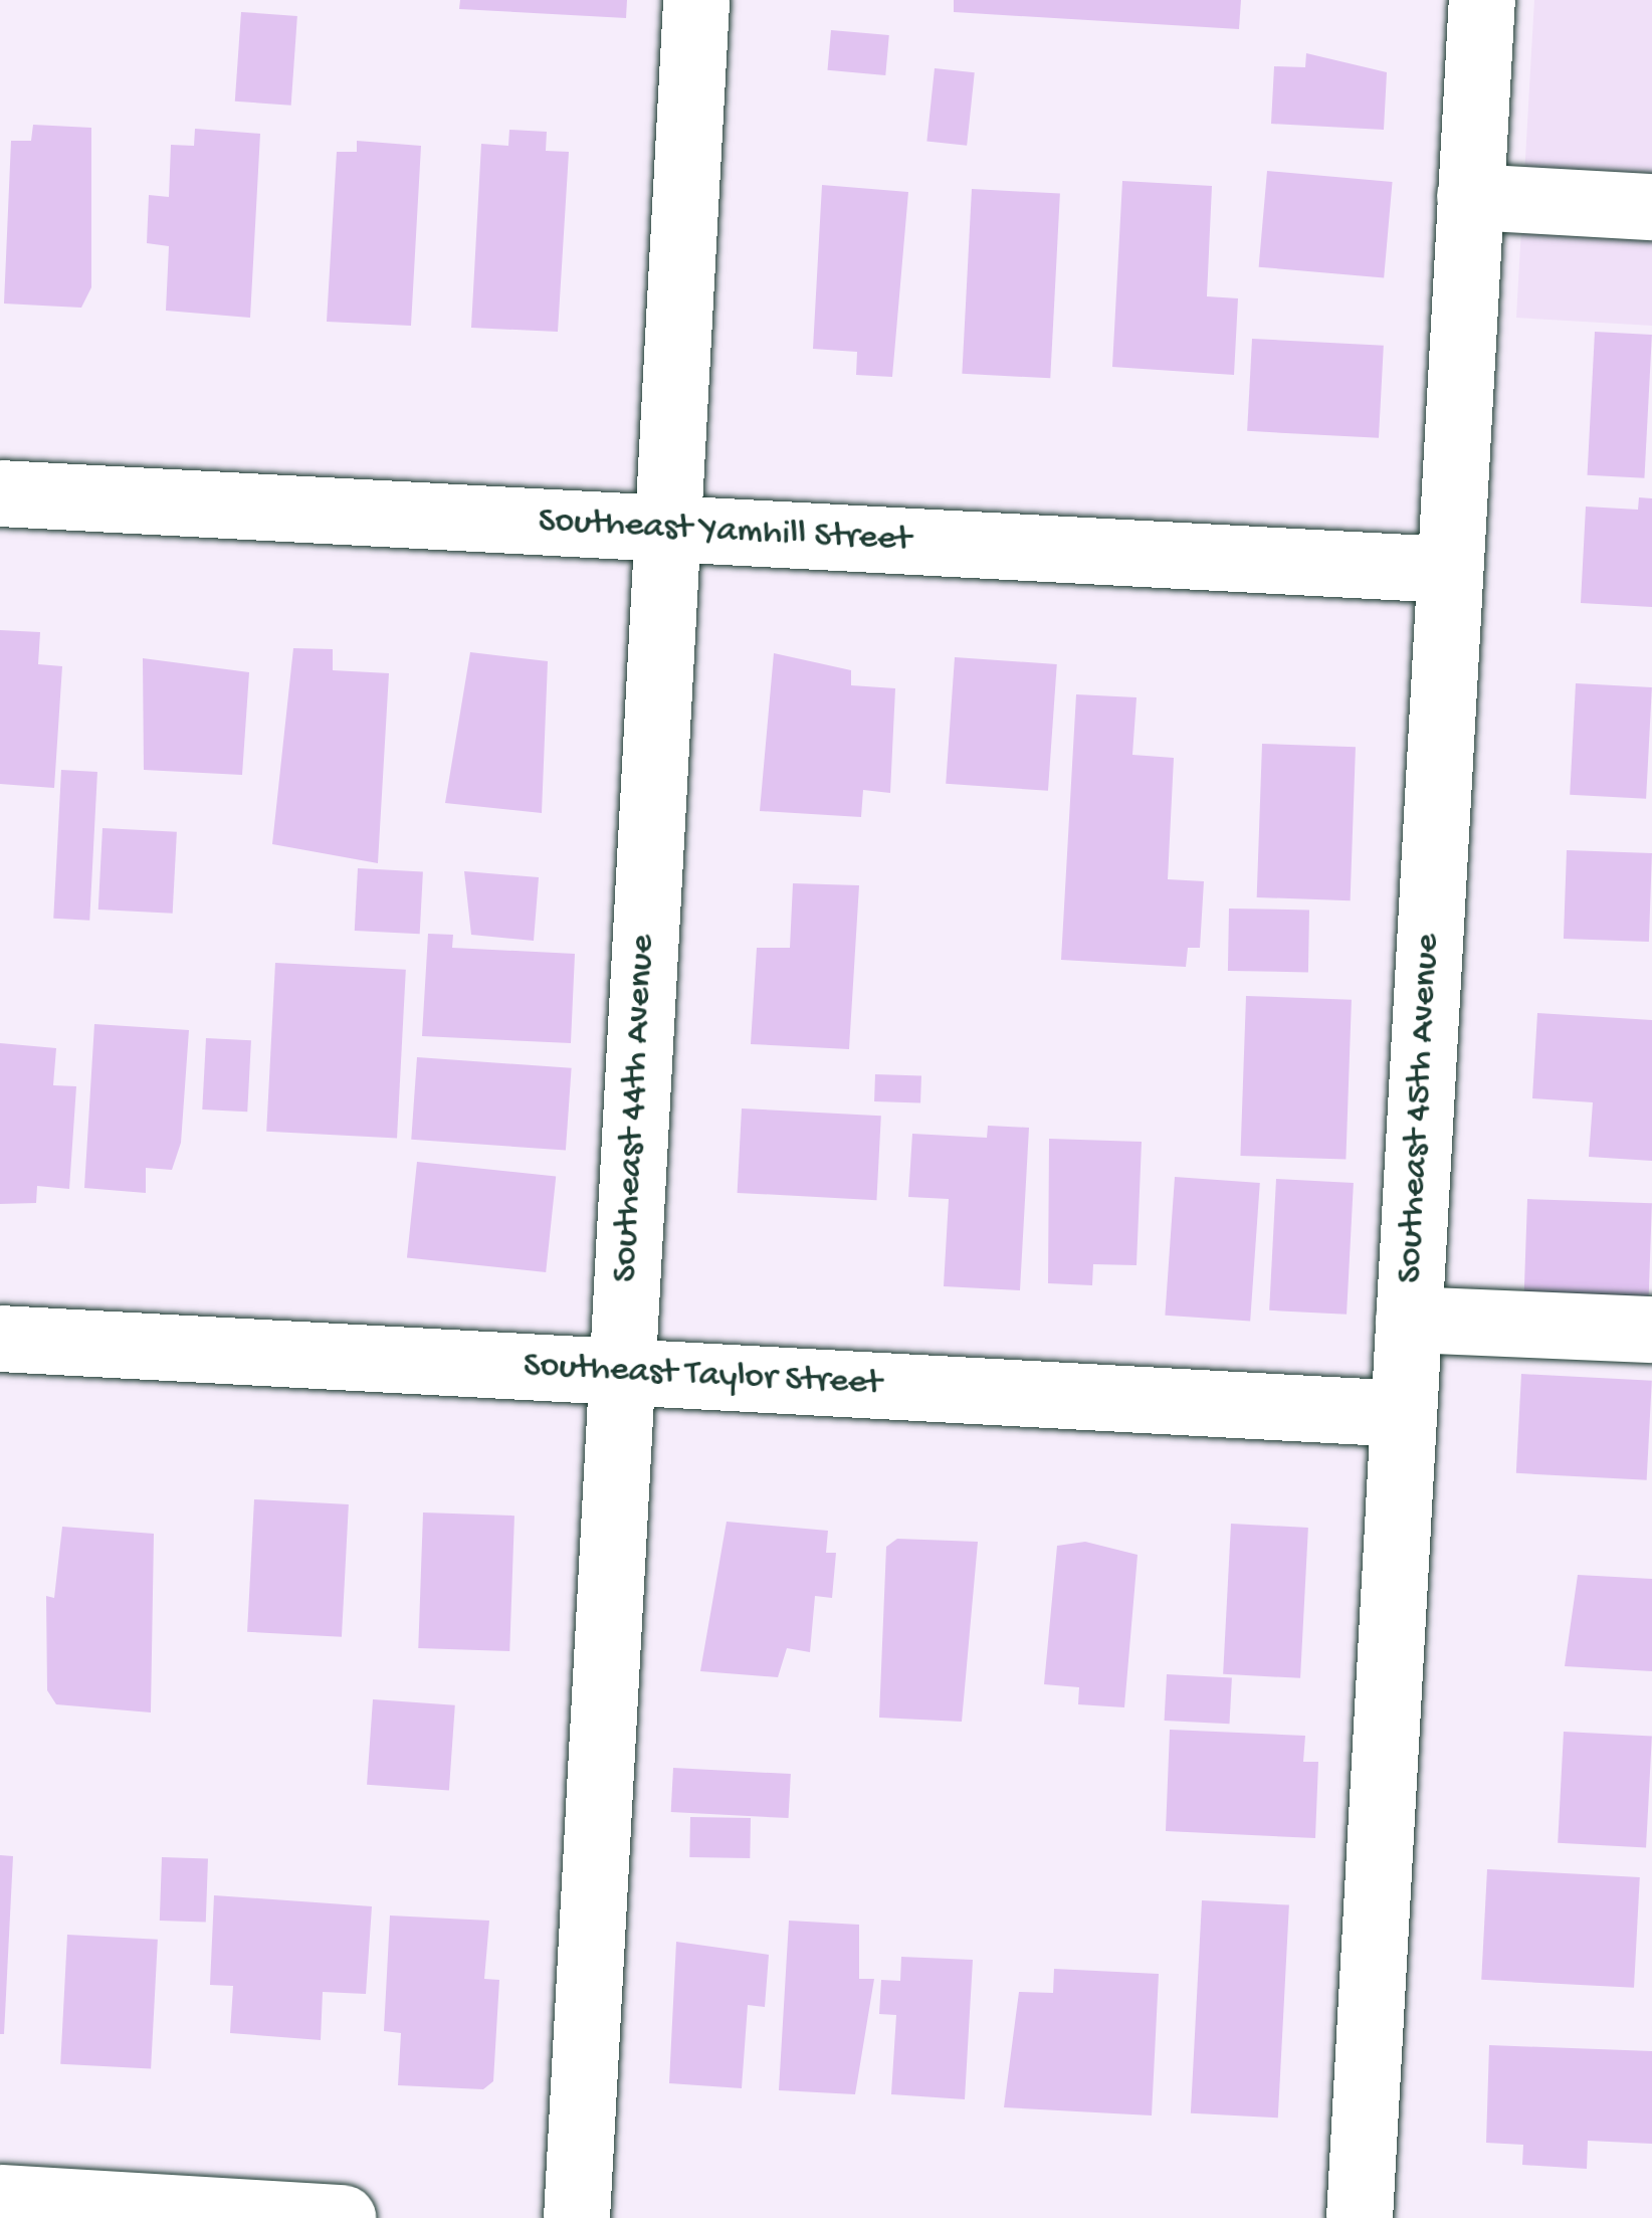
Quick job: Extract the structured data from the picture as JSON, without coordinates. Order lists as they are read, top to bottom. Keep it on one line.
{"streets":{"street":["Southeast Yamhill Street","Southeast 44th Avenue","Southeast 45th Avenue","Southeast Taylor Street"]},"crossings":[["Southeast Yamhill Street","Southeast 44th Avenue"],["Southeast Yamhill Street","Southeast 45th Avenue"],["Southeast 44th Avenue","Southeast Taylor Street"],["Southeast 45th Avenue","Southeast Taylor Street"]]}
